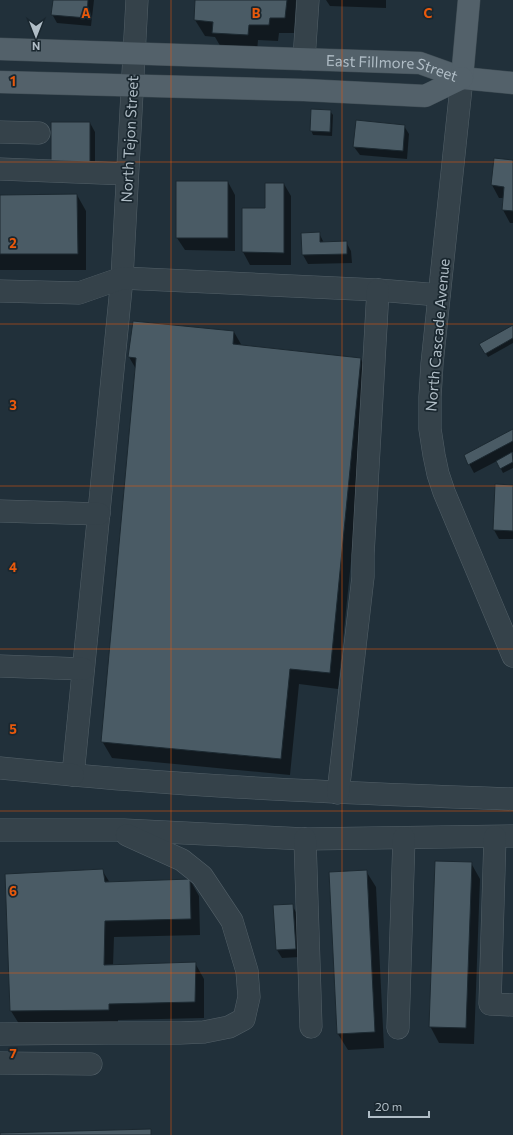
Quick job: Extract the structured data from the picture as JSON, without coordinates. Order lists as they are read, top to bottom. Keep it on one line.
{"streets":{"main road":["East Fillmore Street","North Cascade Avenue"],"street":["North Tejon Street"]},"crossings":[["East Fillmore Street","North Tejon Street"],["East Fillmore Street","North Cascade Avenue"]],"scale_bar":"20 m","north":"bottom","grid":{"columns":["A","B","C"],"rows":["1","2","3","4","5","6","7"]}}
